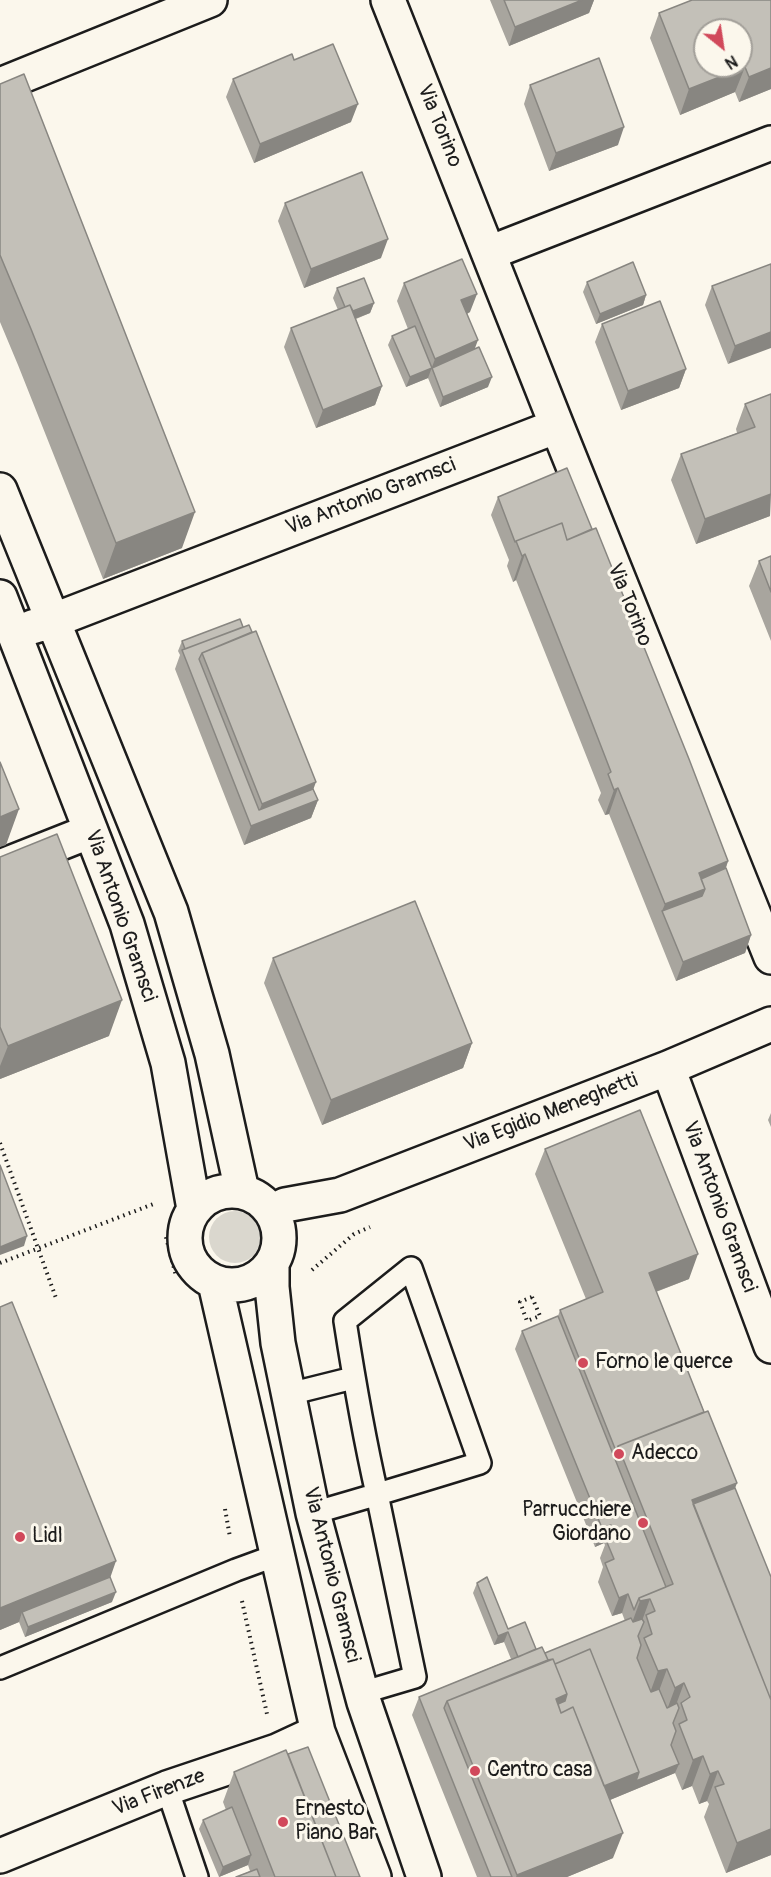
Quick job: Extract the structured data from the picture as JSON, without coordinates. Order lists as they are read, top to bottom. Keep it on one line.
{"streets":{"street":["Via Torino","Via Antonio Gramsci","Via Egidio Meneghetti","Via Firenze"]},"crossings":[["Via Torino","Via Antonio Gramsci"],["Via Antonio Gramsci","Via Egidio Meneghetti"]],"places":["Forno le querce","Adecco","Parrucchiere Giordano","Lidl","Centro casa","Ernesto Piano Bar"],"north":"bottom right"}
